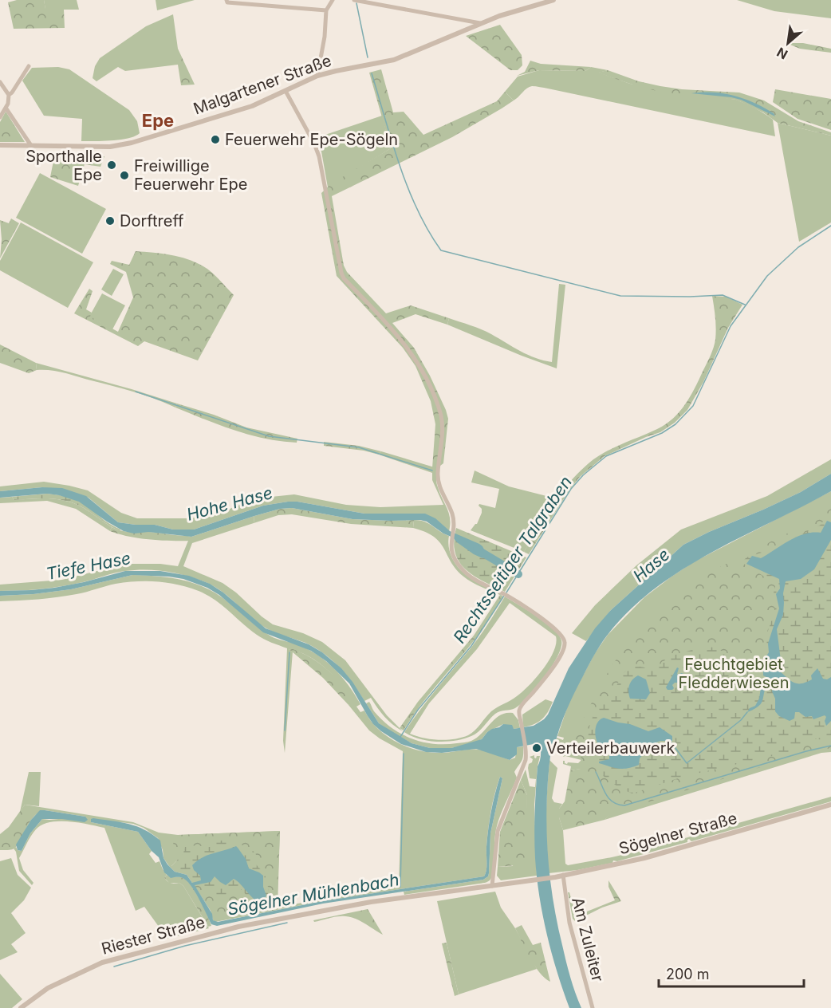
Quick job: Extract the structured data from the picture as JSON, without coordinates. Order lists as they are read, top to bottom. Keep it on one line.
{"streets":{"street":["Malgartener Straße","Sögelner Straße","Riester Straße","Am Zuleiter"]},"crossings":[["Sögelner Straße","Riester Straße"],["Sögelner Straße","Am Zuleiter"]],"districts":["Epe"],"water":["Hohe Hase","Rechtsseitiger Talgraben","Hase","Tiefe Hase","Sögelner Mühlenbach"],"parks":["Feuchtgebiet Fledderwiesen"],"places":["Feuerwehr Epe-Sögeln","Sporthalle Epe","Freiwillige Feuerwehr Epe","Dorftreff","Verteilerbauwerk"],"scale_bar":"200 m","north":"bottom left"}
